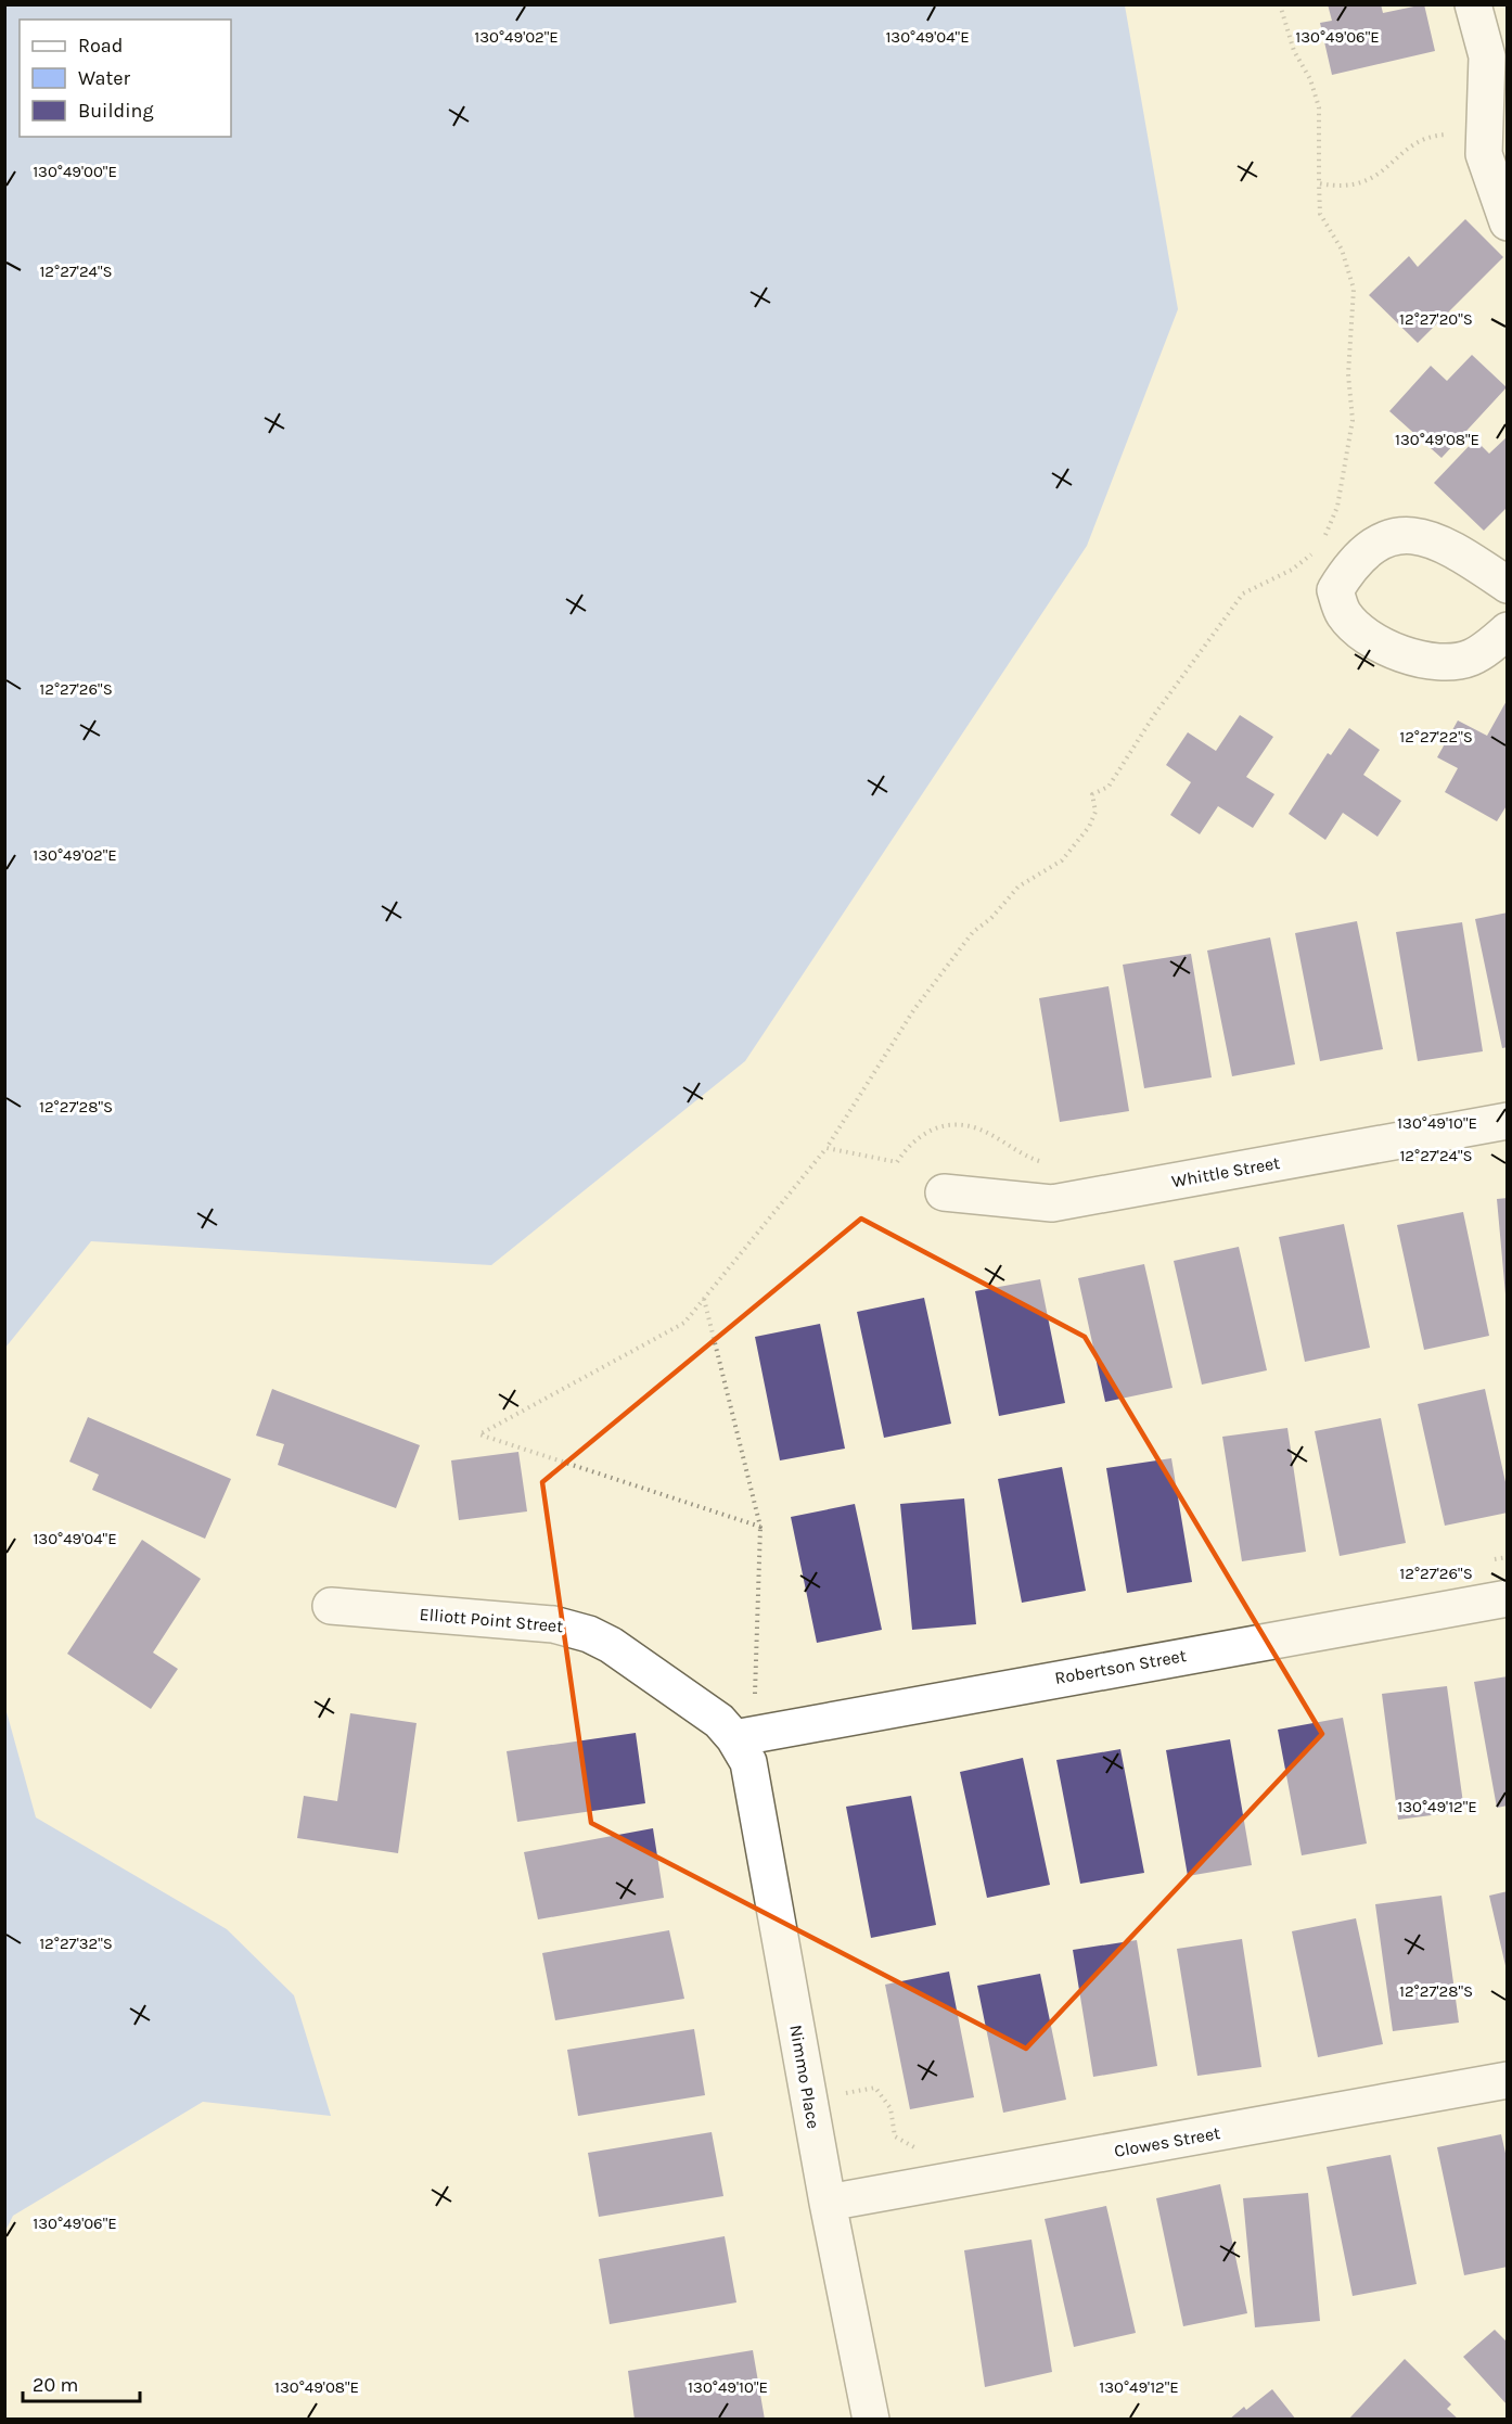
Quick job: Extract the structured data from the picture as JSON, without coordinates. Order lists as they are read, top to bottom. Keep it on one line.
{"streets":{"street":["Whittle Street","Elliott Point Street","Robertson Street","Nimmo Place","Clowes Street"]},"crossings":[["Elliott Point Street","Robertson Street"],["Elliott Point Street","Nimmo Place"],["Robertson Street","Nimmo Place"],["Nimmo Place","Clowes Street"]],"legend":["Road","Water","Building"],"scale_bar":"20 m","coordinates":["130°49'02\"E","130°49'04\"E","130°49'06\"E","130°49'00\"E","12°27'24\"S","12°27'20\"S","130°49'08\"E","12°27'26\"S","12°27'22\"S","12°27'28\"S","130°49'10\"E","130°49'12\"E","12°27'32\"S"]}
